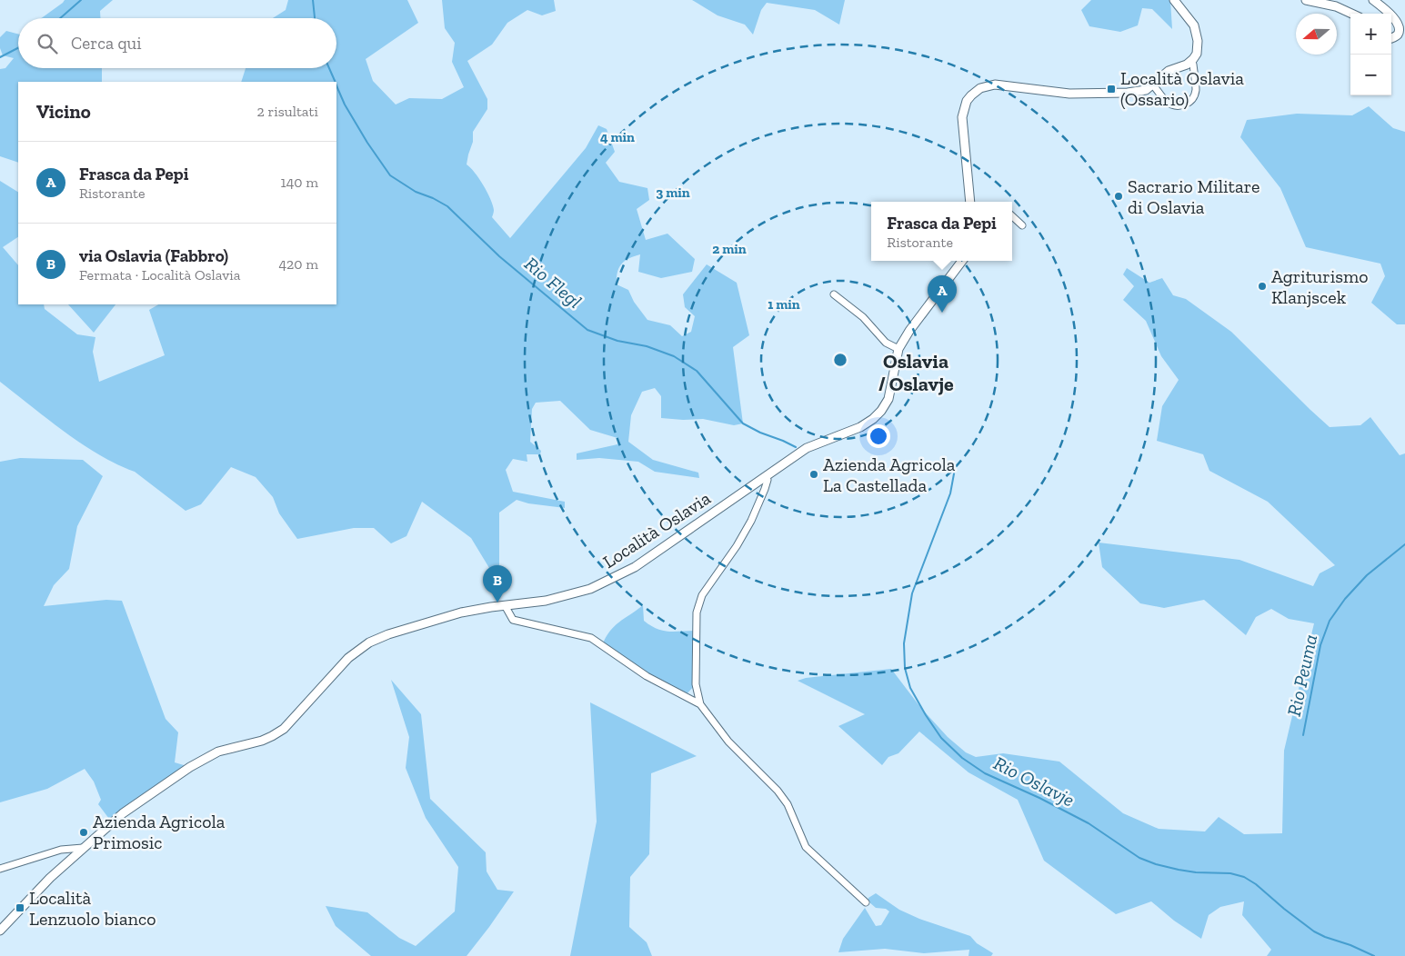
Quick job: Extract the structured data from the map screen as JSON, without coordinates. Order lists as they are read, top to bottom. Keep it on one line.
{"streets":{"street":["Località Oslavia"]},"districts":["Oslavia / Oslavje"],"water":["Rio Flegl","Rio Peuma","Rio Oslavje"],"places":{"transit":["Località Oslavia (Ossario)","Località Lenzuolo bianco"],"other":["Sacrario Militare di Oslavia","Agriturismo Klanjscek","Azienda Agricola La Castellada","Azienda Agricola Primosic"]},"north":"left","page":{"map_buttons":["+","−"],"search":"Cerca qui","heading":["Vicino","2 risultati"],"list":[{"mark":"A","name":"Frasca da Pepi","note":"Ristorante","value":"140 m"},{"mark":"B","name":"via Oslavia (Fabbro)","note":"Fermata · Località Oslavia","value":"420 m"}],"popup":["Frasca da Pepi","Ristorante"],"pins":["A","B"]},"rings":["4 min","3 min","2 min","1 min"]}
